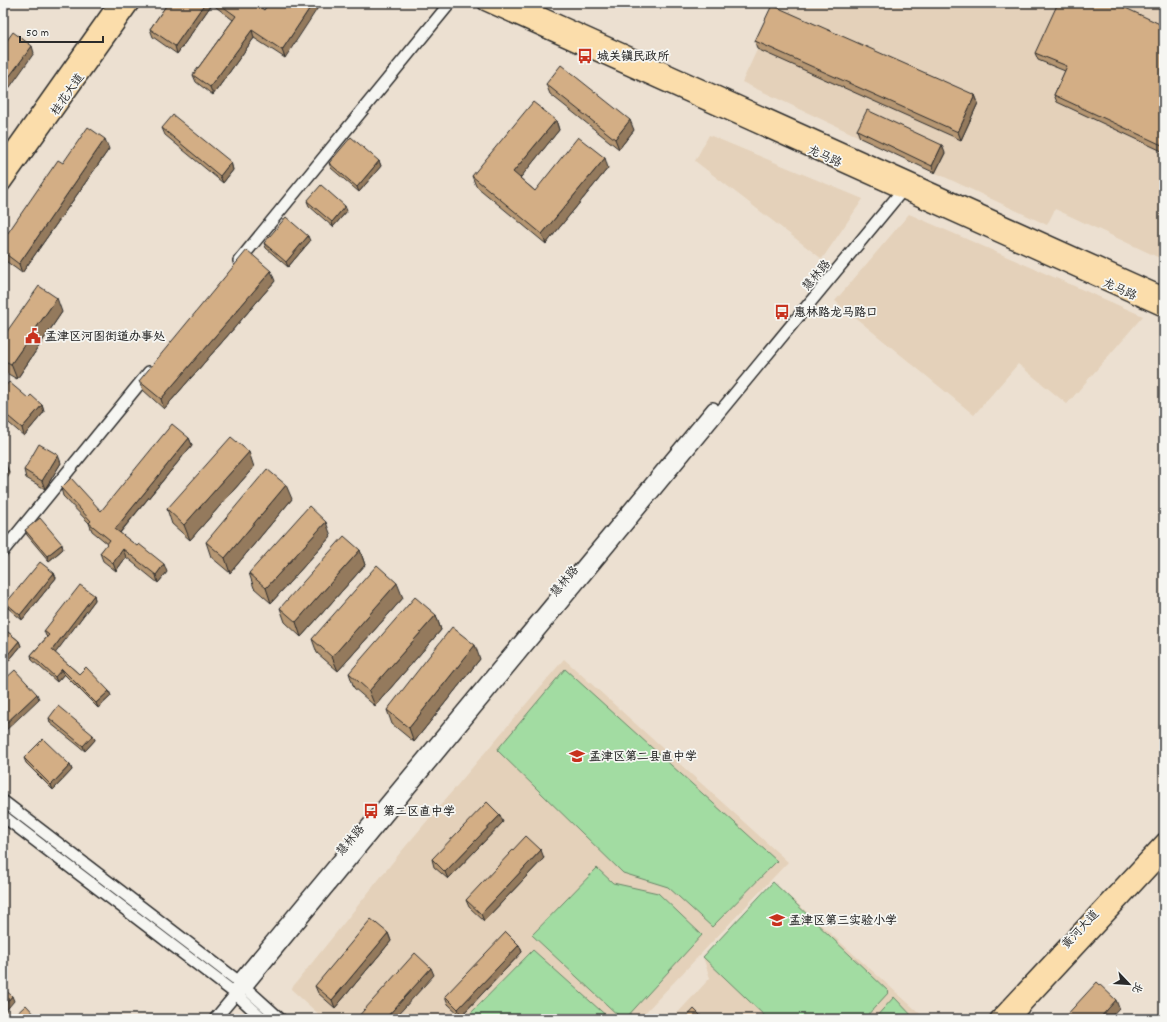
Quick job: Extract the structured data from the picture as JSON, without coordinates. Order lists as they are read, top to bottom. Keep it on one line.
{"streets":{"main road":["桂花大道","龙马路","黄河大道"],"street":["慧林路"]},"crossings":[["龙马路","慧林路"]],"places":{"bus stop":["城关镇民政所","惠林路龙马路口","第二区直中学"],"public building":["孟津区河图街道办事处"],"school or university":["孟津区第二县直中学","孟津区第三实验小学"]},"scale_bar":"50 m","north":"bottom right"}
